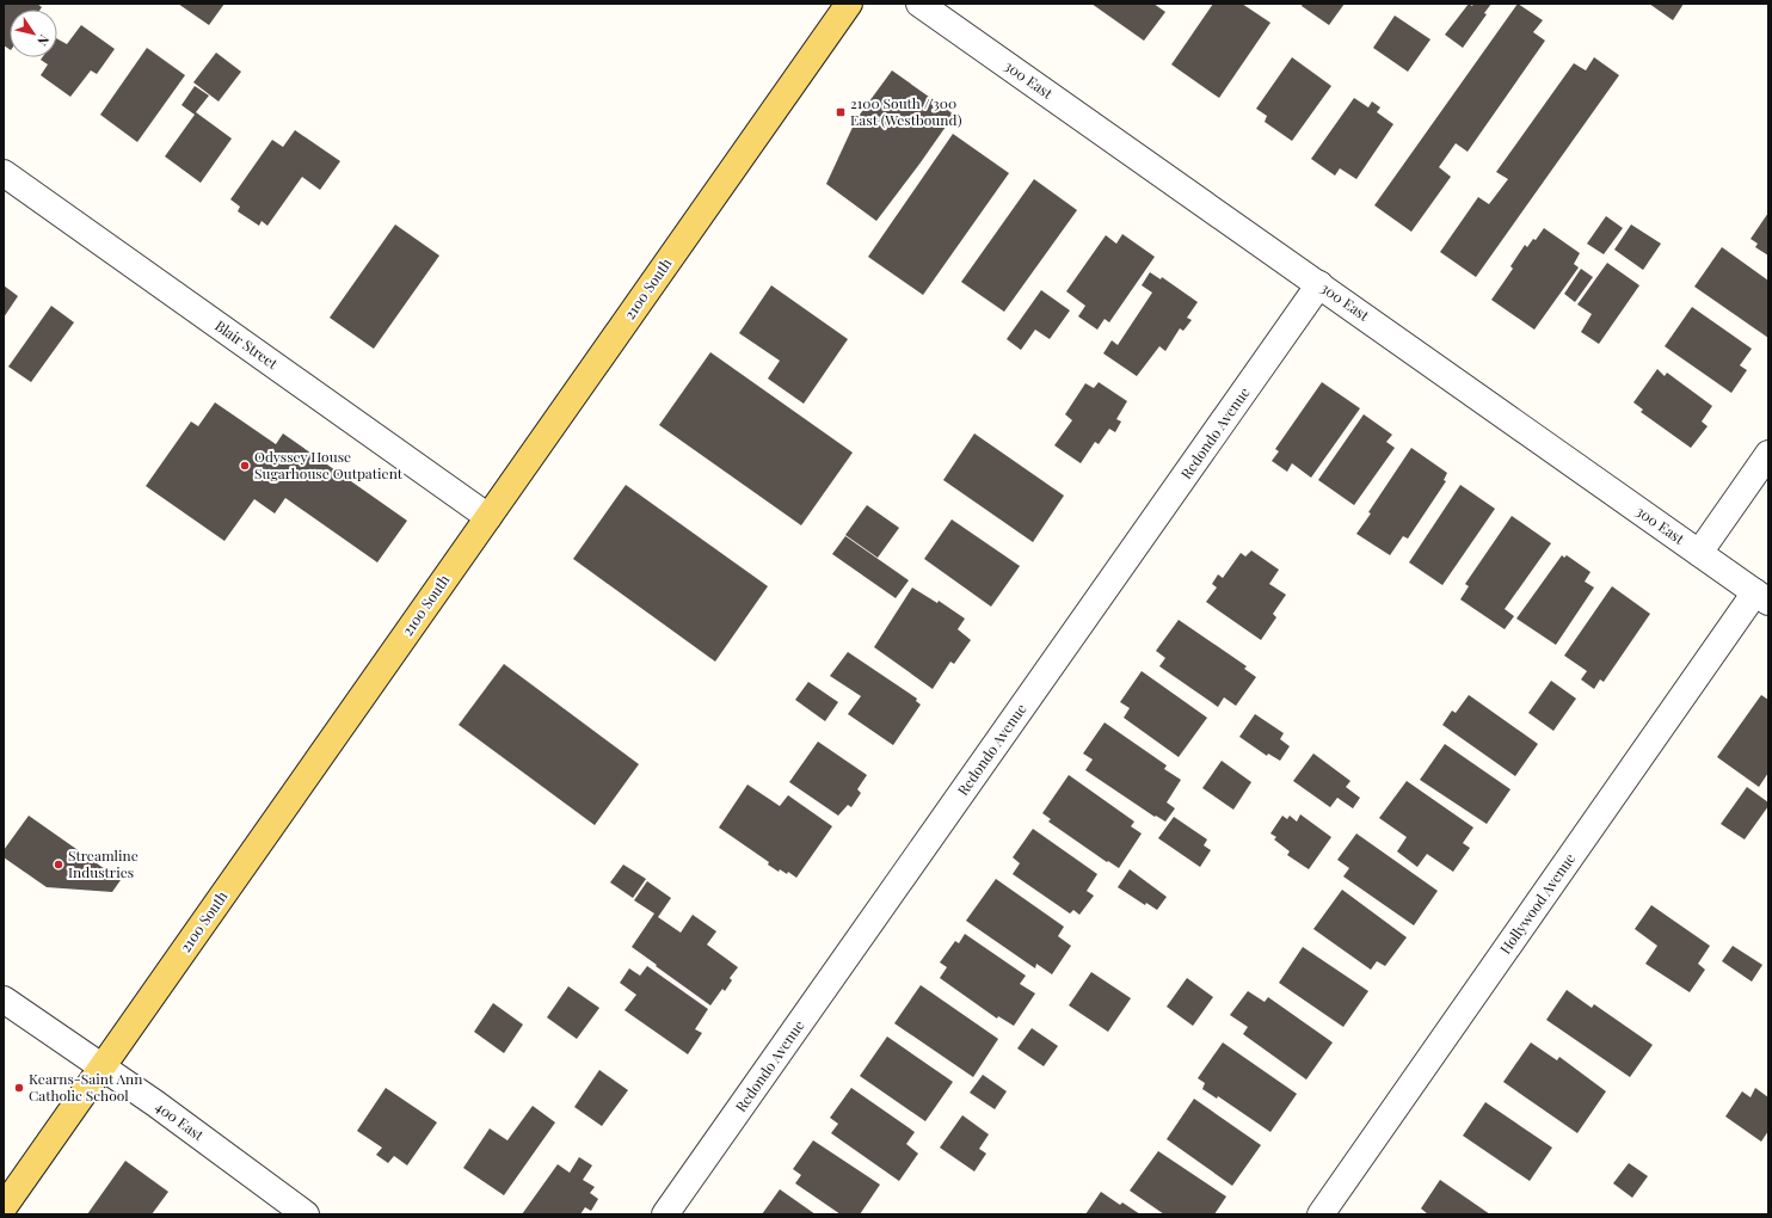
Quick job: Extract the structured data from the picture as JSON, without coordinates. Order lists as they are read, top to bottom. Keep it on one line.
{"streets":{"main road":["2100 South"],"street":["300 East","Blair Street","Redondo Avenue","Hollywood Avenue","400 East"]},"crossings":[["300 East","Redondo Avenue"],["300 East","Hollywood Avenue"],["2100 South","Blair Street"],["2100 South","400 East"]],"places":{"transit":["2100 South / 300 East (Westbound)"],"other":["Odyssey House Sugarhouse Outpatient","Streamline Industries","Kearns-Saint Ann Catholic School"]},"north":"bottom right"}
